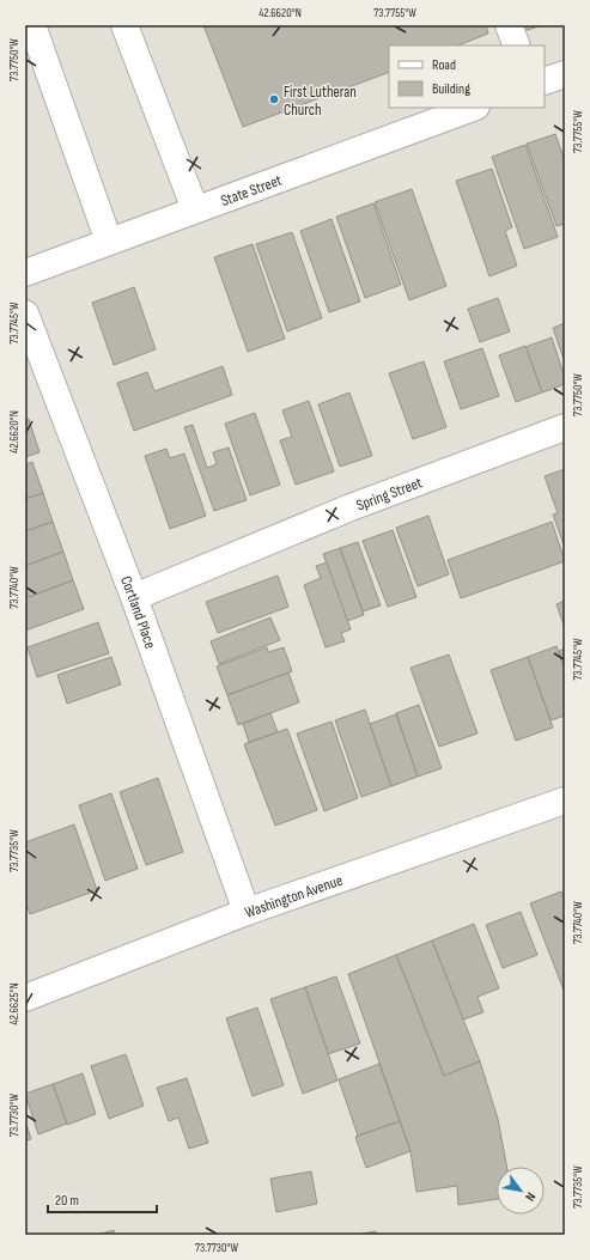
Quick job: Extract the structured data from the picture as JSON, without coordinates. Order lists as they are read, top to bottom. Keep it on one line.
{"streets":{"street":["State Street","Spring Street","Cortland Place","Washington Avenue"]},"crossings":[["Spring Street","Cortland Place"],["Cortland Place","Washington Avenue"]],"places":["First Lutheran Church"],"legend":["Road","Building"],"scale_bar":"20 m","north":"bottom right","coordinates":["42.6620°N","73.7755°W","73.7750°W","73.7745°W","73.7740°W","73.7735°W","42.6625°N","73.7730°W"]}
